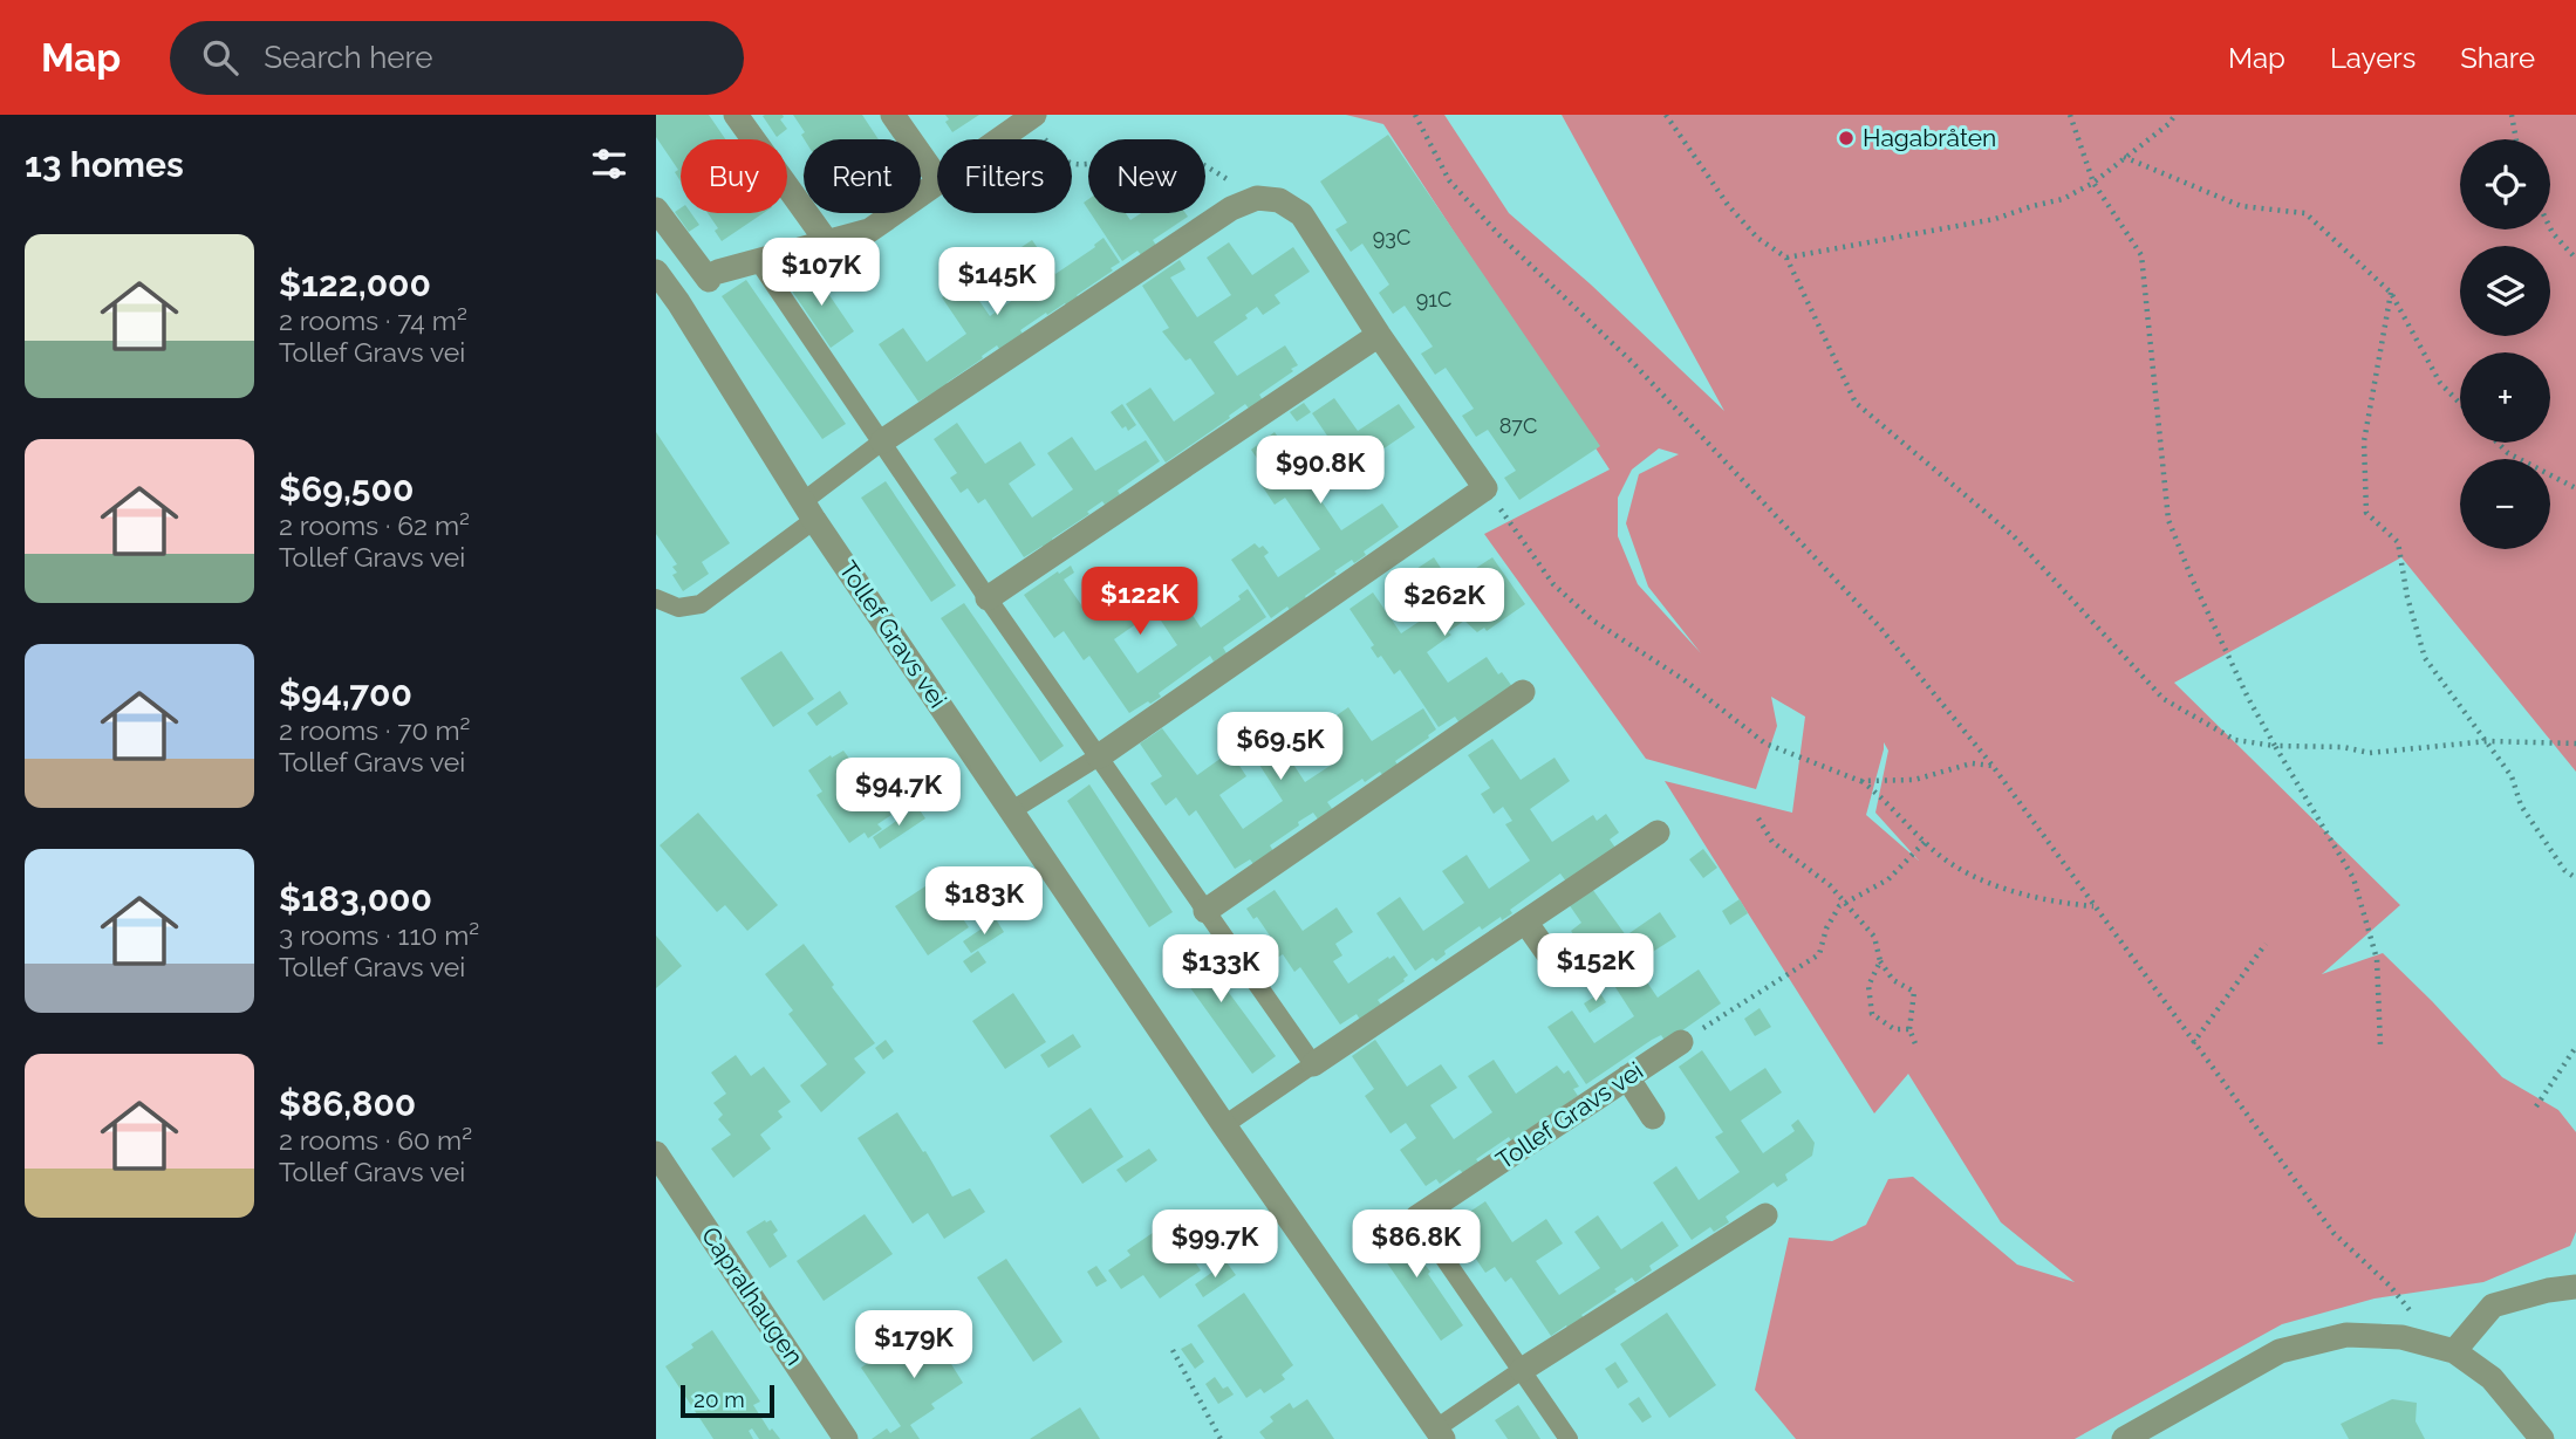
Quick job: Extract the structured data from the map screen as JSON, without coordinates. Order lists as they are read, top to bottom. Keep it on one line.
{"streets":{"street":["Tollef Gravs vei","Capralhaugen"]},"places":["Hagabråten"],"house_numbers":["93C","91C","87C"],"scale_bar":"20 m","page":{"header":"Map","search":"Search here","nav":["Map","Layers","Share"],"heading":"13 homes","map_buttons":["+","−"],"chip":["Buy","Rent","Filters","New"],"list":[{"name":"$122,000","note":"2 rooms · 74 m² · Tollef Gravs vei"},{"name":"$69,500","note":"2 rooms · 62 m² · Tollef Gravs vei"},{"name":"$94,700","note":"2 rooms · 70 m² · Tollef Gravs vei"},{"name":"$183,000","note":"3 rooms · 110 m² · Tollef Gravs vei"},{"name":"$86,800","note":"2 rooms · 60 m² · Tollef Gravs vei"}],"price":["$107K","$145K","$90.8K","$122K","$262K","$69.5K","$94.7K","$183K","$152K","$133K","$99.7K","$86.8K","$179K"],"scale":"20 m"}}
